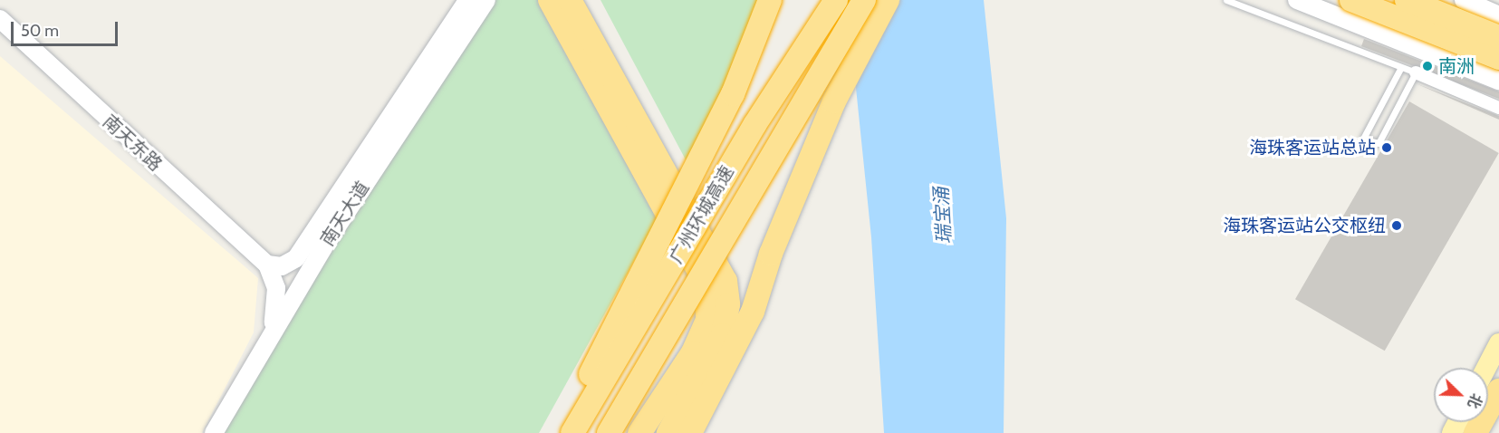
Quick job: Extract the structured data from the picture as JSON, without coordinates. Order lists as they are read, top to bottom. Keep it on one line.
{"streets":{"highway":["广州环城高速"],"street":["南天东路","南天大道"]},"crossings":[["南天东路","南天大道"]],"water":["瑞宝涌"],"places":["南洲","海珠客运站总站","海珠客运站公交枢纽"],"scale_bar":"50 m","north":"bottom right"}
